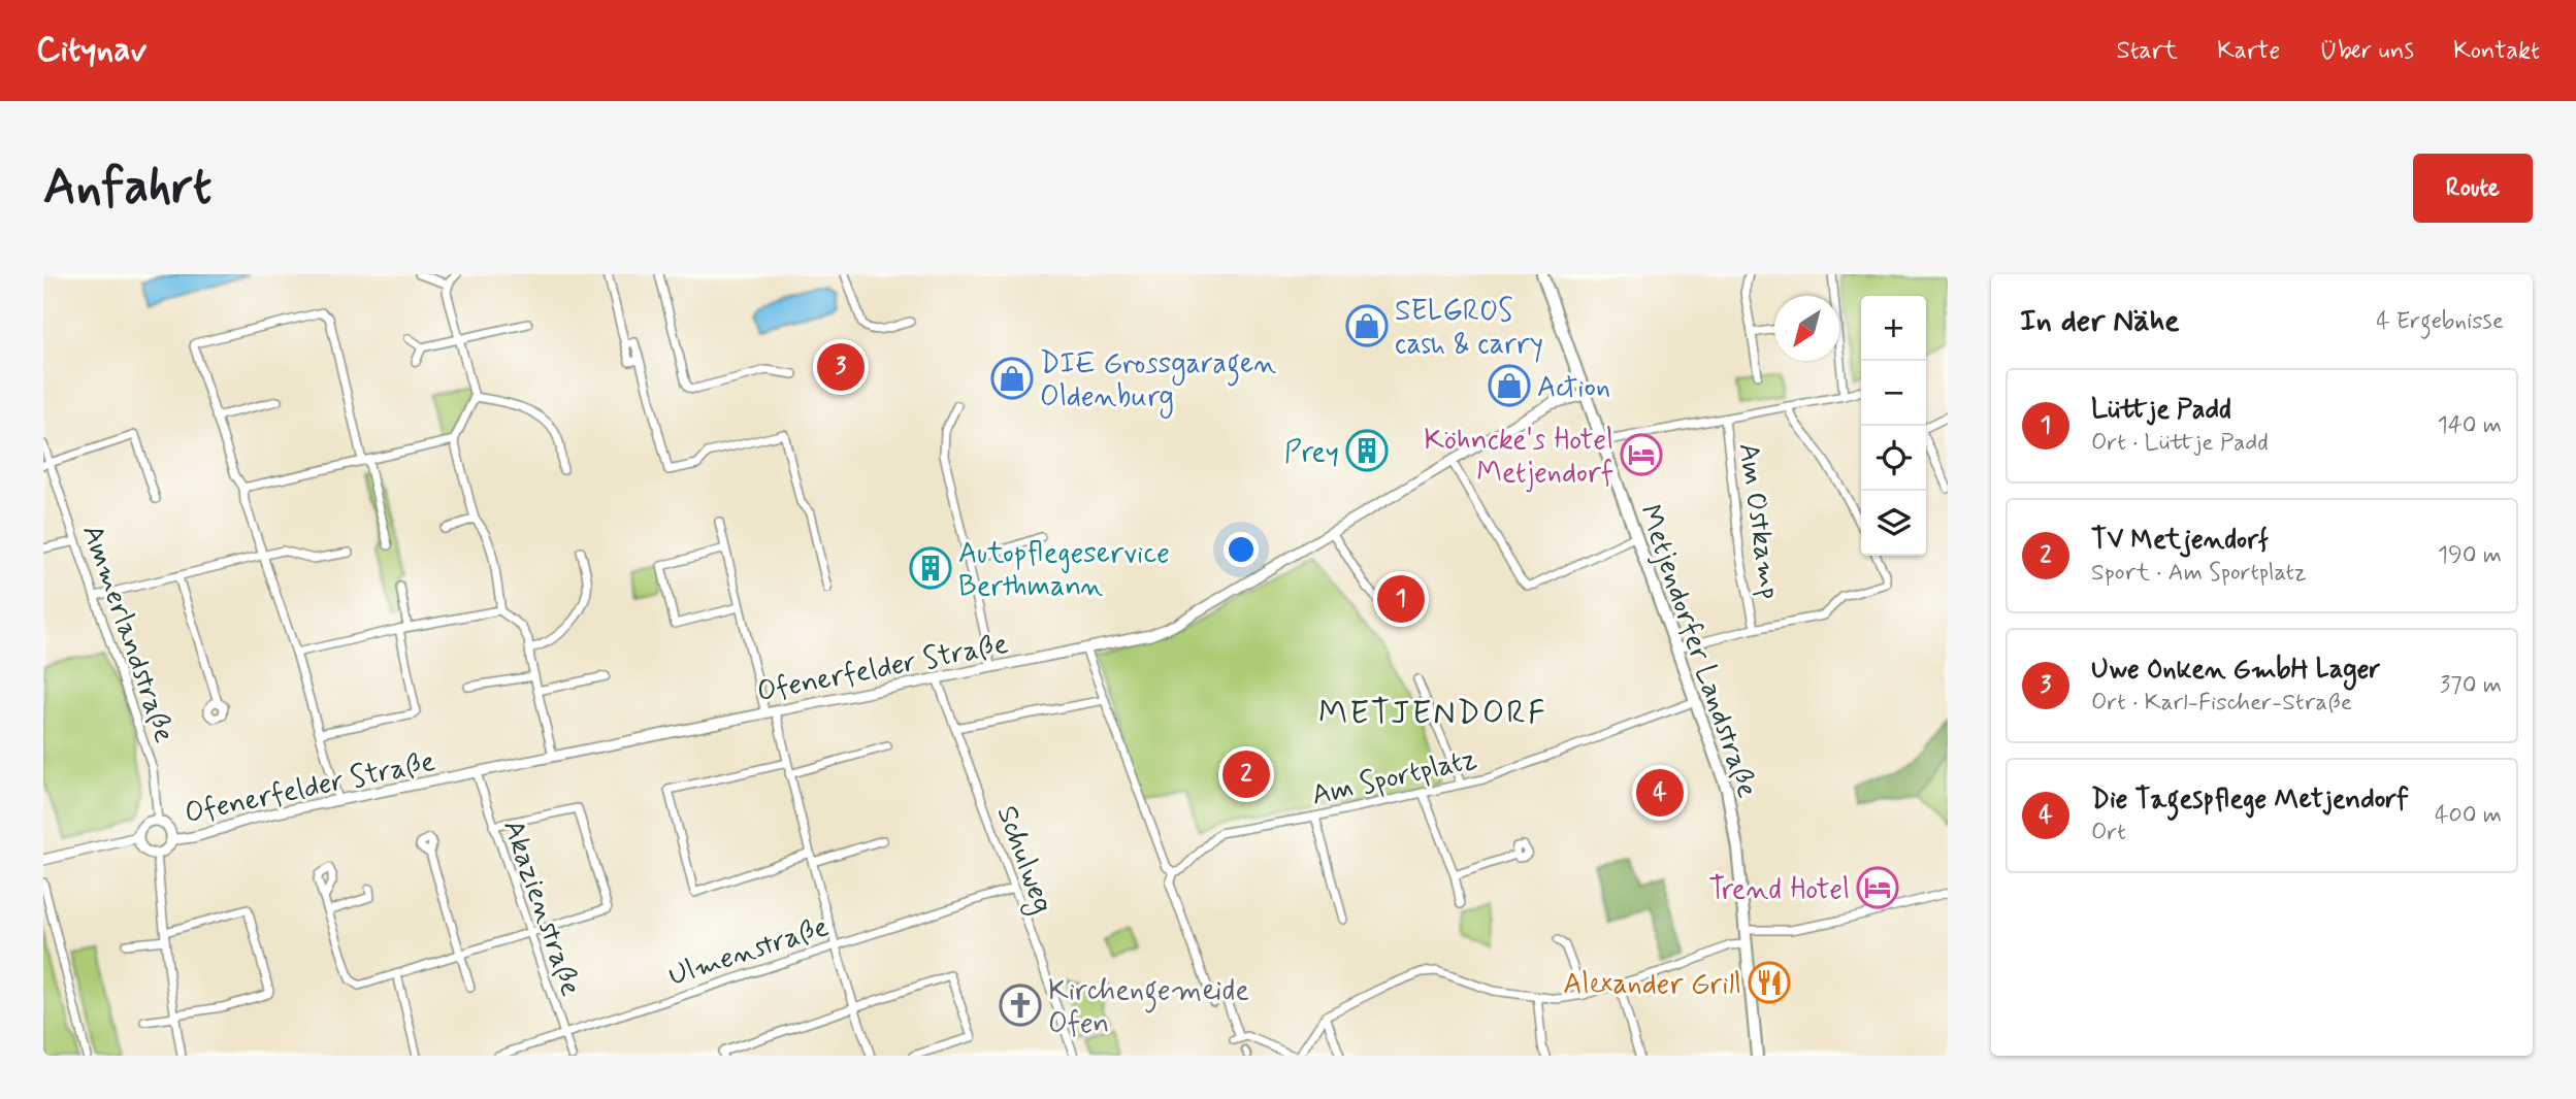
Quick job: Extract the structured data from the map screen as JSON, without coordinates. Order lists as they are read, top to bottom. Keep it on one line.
{"streets":{"main road":["Metjendorfer Landstraße"],"street":["Am Ostkamp","Ammerlandstraße","Ofenerfelder Straße","Am Sportplatz","Schulweg","Akazienstraße","Ulmenstraße"]},"crossings":[["Am Ostkamp","Metjendorfer Landstraße"],["Ammerlandstraße","Ofenerfelder Straße"],["Metjendorfer Landstraße","Ofenerfelder Straße"],["Metjendorfer Landstraße","Am Sportplatz"],["Ofenerfelder Straße","Schulweg"],["Ofenerfelder Straße","Akazienstraße"],["Schulweg","Ulmenstraße"],["Akazienstraße","Ulmenstraße"]],"districts":["METJENDORF"],"places":{"shop":["SELGROS cash & carry","DIE Grossgaragen Oldenburg","Action"],"building":["Prey","Autopflegeservice Berthmann"],"hotel":["Köhncke's Hotel Metjendorf","Trend Hotel"],"restaurant":["Alexander Grill"],"church":["Kirchengemeide Ofen"]},"north":"bottom left","page":{"header":"Citynav","nav":["Start","Karte","Über uns","Kontakt"],"buttons":"Route","title":"Anfahrt","heading":["In der Nähe","4 Ergebnisse"],"map_buttons":["+","−"],"pins":["3","1","2","4"],"list":[{"mark":"1","name":"Lüttje Padd","note":"Ort · Lüttje Padd","value":"140 m"},{"mark":"2","name":"TV Metjendorf","note":"Sport · Am Sportplatz","value":"190 m"},{"mark":"3","name":"Uwe Onken GmbH Lager","note":"Ort · Karl-Fischer-Straße","value":"370 m"},{"mark":"4","name":"Die Tagespflege Metjendorf","note":"Ort","value":"400 m"}]}}
